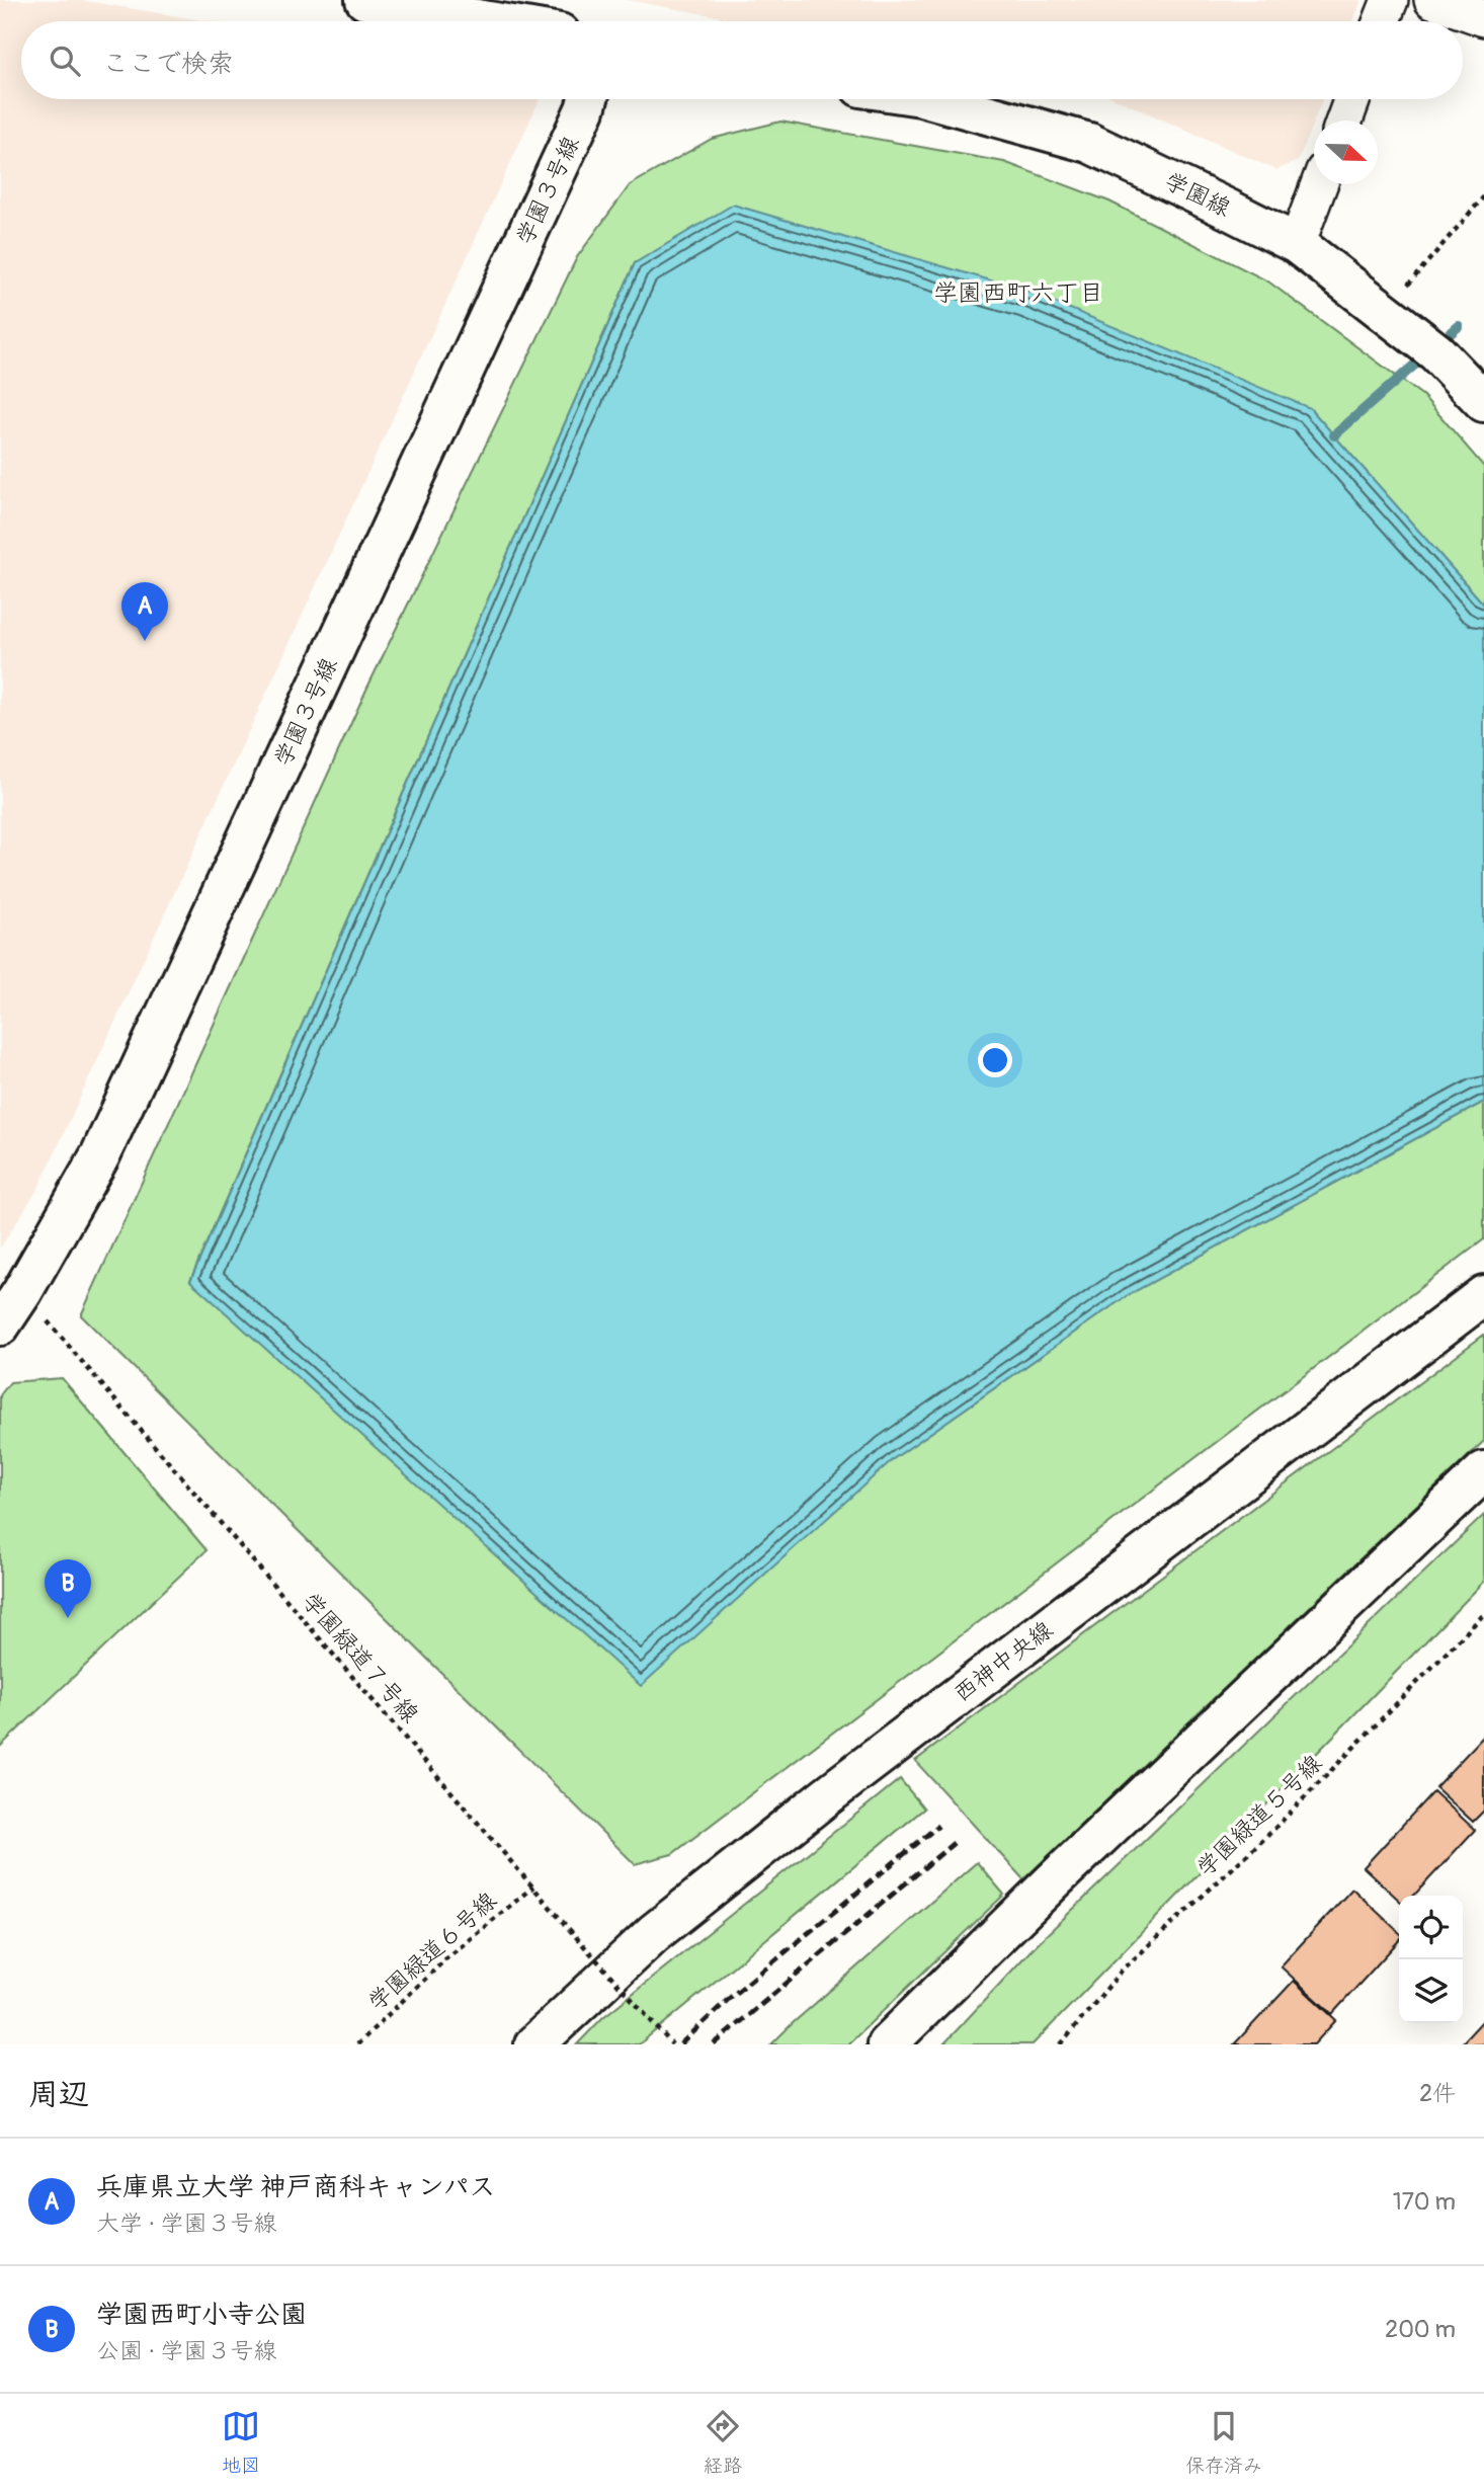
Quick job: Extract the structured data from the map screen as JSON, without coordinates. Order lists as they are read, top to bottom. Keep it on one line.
{"streets":{"street":["学園３号線","学園線","西神中央線"],"path":["学園緑道７号線","学園緑道５号線","学園緑道６号線"]},"crossings":[["学園３号線","学園緑道７号線"],["学園緑道７号線","学園緑道６号線"]],"districts":["学園西町六丁目"],"north":"right","page":{"search":"ここで検索","pins":["A","B"],"heading":["周辺","2件"],"list":[{"mark":"A","name":"兵庫県立大学 神戸商科キャンパス","note":"大学 · 学園３号線","value":"170 m"},{"mark":"B","name":"学園西町小寺公園","note":"公園 · 学園３号線","value":"200 m"}],"nav":["地図","経路","保存済み"]}}
